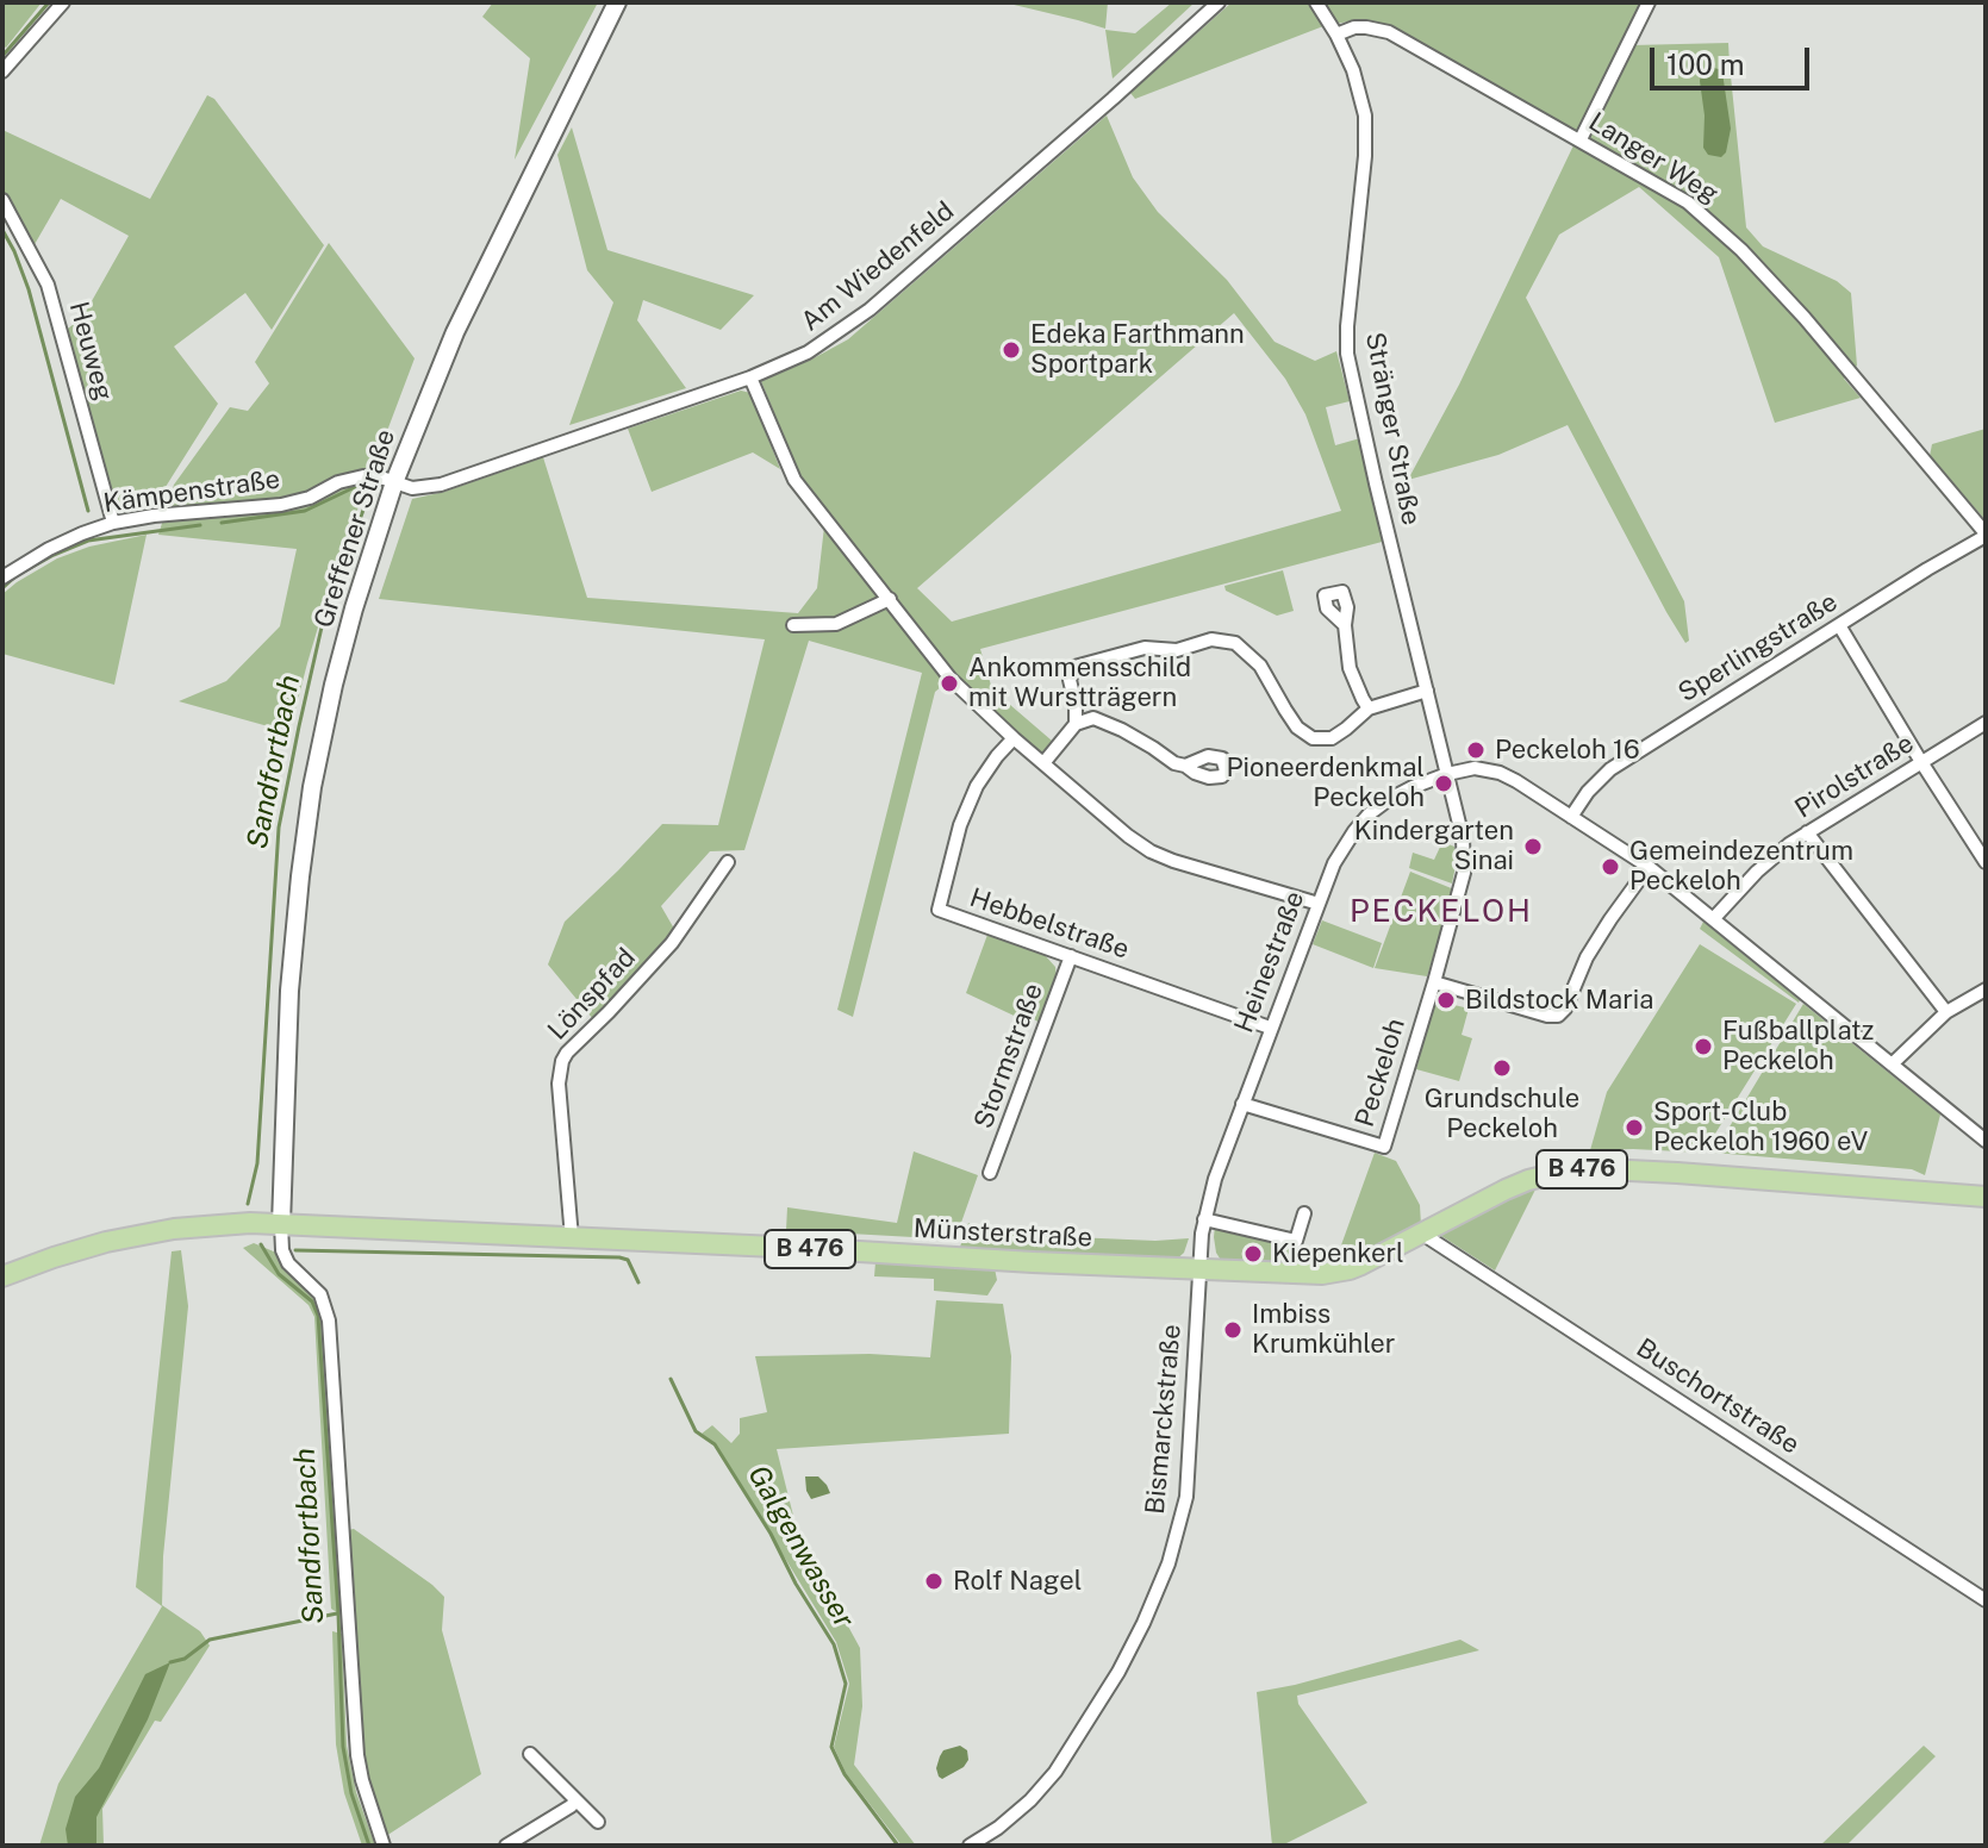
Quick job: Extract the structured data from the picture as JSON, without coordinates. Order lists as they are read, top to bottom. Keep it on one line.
{"streets":{"main road":["Greffener Straße","B 476","Münsterstraße"],"street":["Langer Weg","Am Wiedenfeld","Heuweg","Stränger Straße","Kämpenstraße","Sperlingstraße","Pirolstraße","Hebbelstraße","Heinestraße","Lönspfad","Stormstraße","Peckeloh","Buschortstraße","Bismarckstraße"]},"crossings":[["Langer Weg","Stränger Straße"],["Langer Weg","Sperlingstraße"],["Am Wiedenfeld","Kämpenstraße"],["Am Wiedenfeld","Greffener Straße"],["Heuweg","Kämpenstraße"],["Stränger Straße","Heinestraße"],["Stränger Straße","Peckeloh"],["Kämpenstraße","Greffener Straße"],["Greffener Straße","Münsterstraße"],["Sperlingstraße","Heinestraße"],["Pirolstraße","Heinestraße"],["Hebbelstraße","Heinestraße"],["Hebbelstraße","Stormstraße"],["Heinestraße","Peckeloh"],["Heinestraße","Münsterstraße"],["Heinestraße","Bismarckstraße"],["Lönspfad","Münsterstraße"],["Münsterstraße","Buschortstraße"],["Münsterstraße","Bismarckstraße"]],"districts":["PECKELOH"],"water":["Sandfortbach","Galgenwasser"],"places":["Edeka Farthmann Sportpark","Ankommensschild mit Wurstträgern","Peckeloh 16","Pioneerdenkmal Peckeloh","Kindergarten Sinai","Gemeindezentrum Peckeloh","Bildstock Maria","Fußballplatz Peckeloh","Grundschule Peckeloh","Sport-Club Peckeloh 1960 eV","Kiepenkerl","Imbiss Krumkühler","Rolf Nagel"],"scale_bar":"100 m"}
